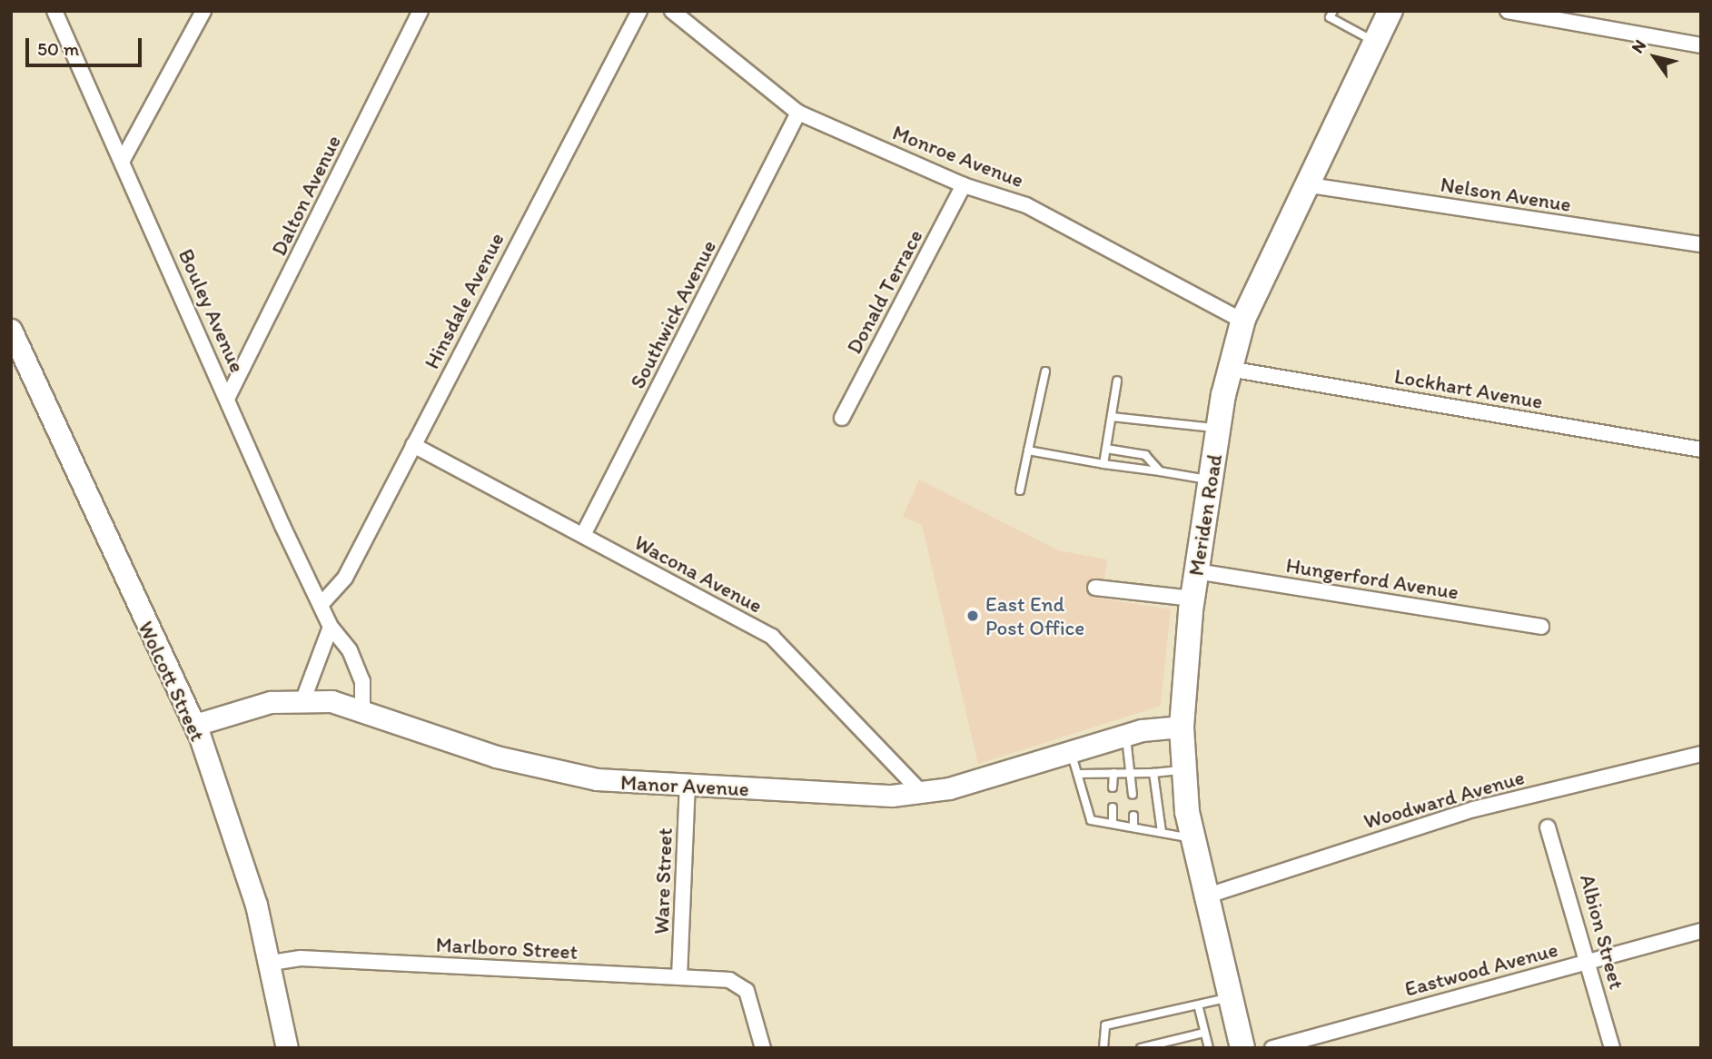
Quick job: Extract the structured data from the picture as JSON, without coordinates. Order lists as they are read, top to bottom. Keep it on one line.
{"streets":{"main road":["Meriden Road","Wolcott Street","Manor Avenue"],"street":["Monroe Avenue","Nelson Avenue","Dalton Avenue","Donald Terrace","Hinsdale Avenue","Bouley Avenue","Southwick Avenue","Lockhart Avenue","Wacona Avenue","Hungerford Avenue","Woodward Avenue","Ware Street","Albion Street","Marlboro Street","Eastwood Avenue"]},"crossings":[["Monroe Avenue","Donald Terrace"],["Monroe Avenue","Southwick Avenue"],["Monroe Avenue","Meriden Road"],["Nelson Avenue","Meriden Road"],["Dalton Avenue","Bouley Avenue"],["Hinsdale Avenue","Bouley Avenue"],["Hinsdale Avenue","Wacona Avenue"],["Bouley Avenue","Manor Avenue"],["Southwick Avenue","Wacona Avenue"],["Lockhart Avenue","Meriden Road"],["Meriden Road","Hungerford Avenue"],["Meriden Road","Manor Avenue"],["Meriden Road","Woodward Avenue"],["Wacona Avenue","Manor Avenue"],["Wolcott Street","Manor Avenue"],["Wolcott Street","Marlboro Street"],["Manor Avenue","Ware Street"],["Ware Street","Marlboro Street"],["Albion Street","Eastwood Avenue"]],"places":["East End Post Office"],"scale_bar":"50 m","north":"top left"}
